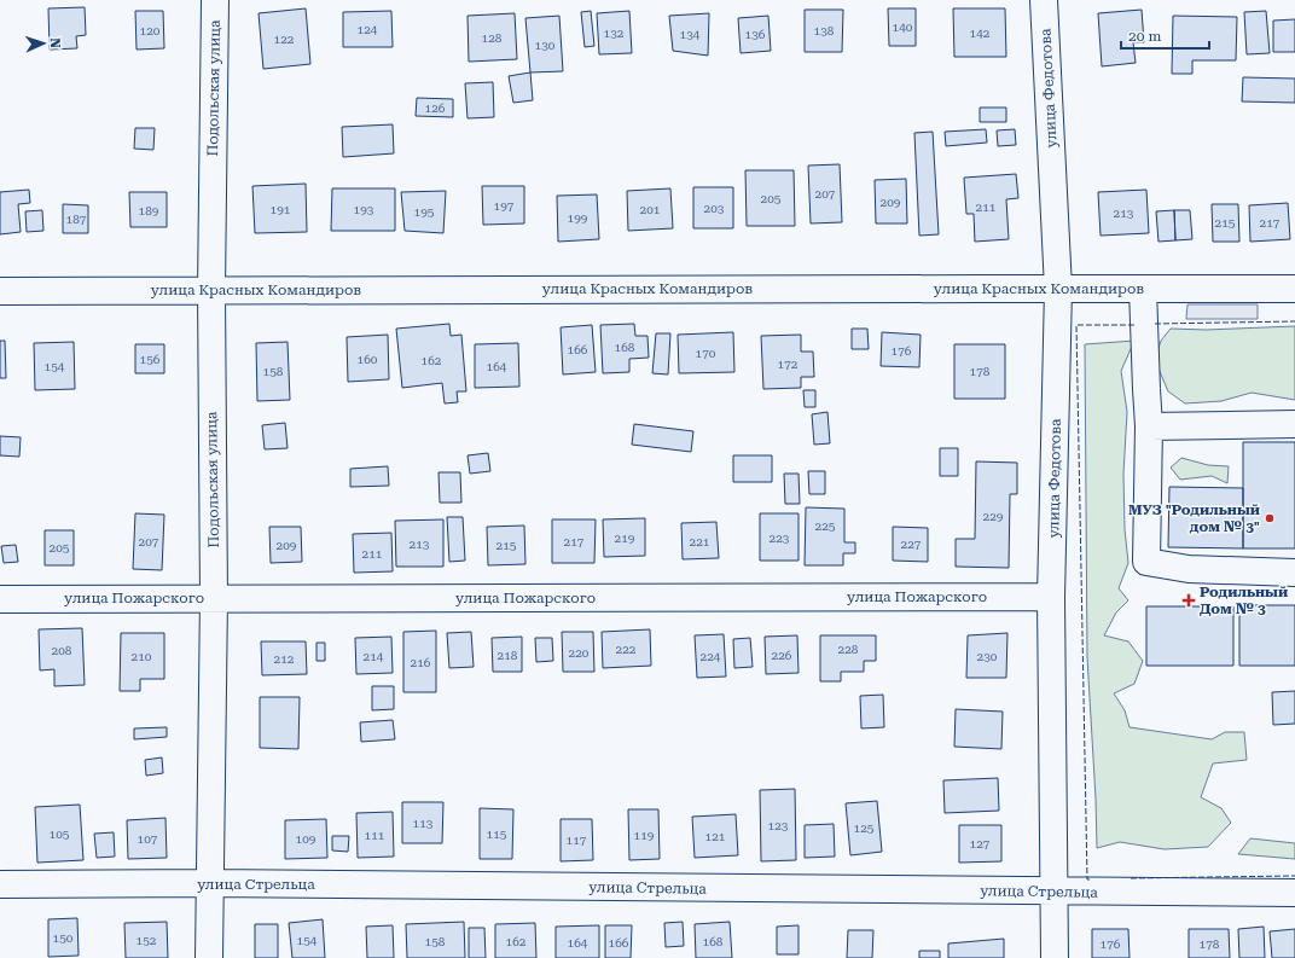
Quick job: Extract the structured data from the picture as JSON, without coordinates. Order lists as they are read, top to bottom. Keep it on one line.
{"streets":{"street":["Подольская улица","улица Федотова","улица Красных Командиров","улица Пожарского","улица Стрельца"]},"crossings":[["Подольская улица","улица Красных Командиров"],["Подольская улица","улица Пожарского"],["Подольская улица","улица Стрельца"],["улица Федотова","улица Красных Командиров"],["улица Федотова","улица Пожарского"],["улица Федотова","улица Стрельца"]],"places":{"other":["МУЗ \"Родильный дом № 3\""],"health":["Родильный Дом № 3"]},"house_numbers":["140","124","120","138","132","142","134","136","128","122","130","126","207","205","209","197","211","203","191","193","201","189","195","213","199","187","215","217","168","166","176","170","156","160","162","172","154","164","158","178","229","225","219","223","207","217","221","213","227","209","215","205","211","222","228","208","220","218","226","210","214","224","230","212","216","113","123","125","105","115","111","119","121","107","109","117","127","150","152","154","158","162","168","164","166","176","178"],"scale_bar":"20 m","north":"right"}
